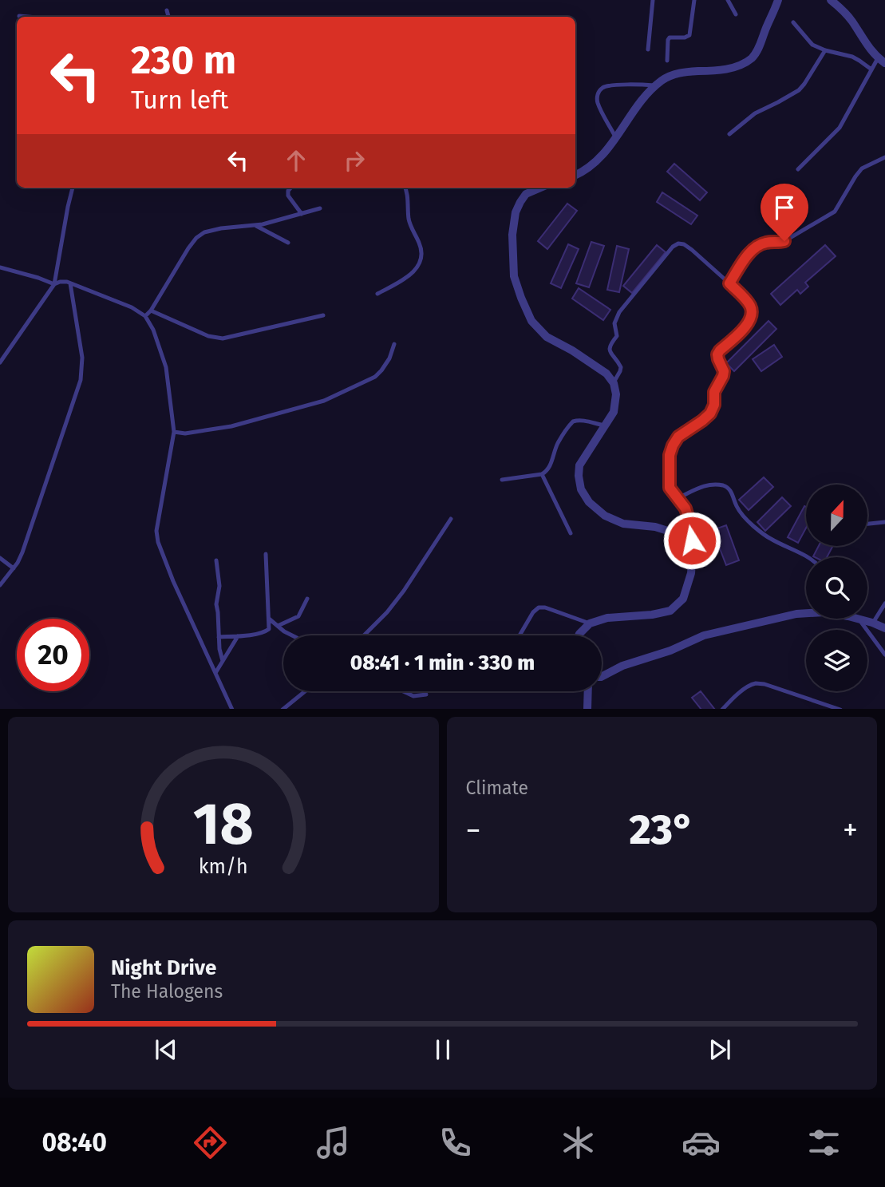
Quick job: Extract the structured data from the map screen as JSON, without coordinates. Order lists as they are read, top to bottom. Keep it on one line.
{"north":"top","page":{"turn":["230 m","Turn left"],"limit":"20","trip":"08:41 · 1 min · 330 m","tile":"Climate","heat":["−","23°","+"],"song":["Night Drive","The Halogens"],"tabs":"08:40","gauge":["18","km/h"]}}
